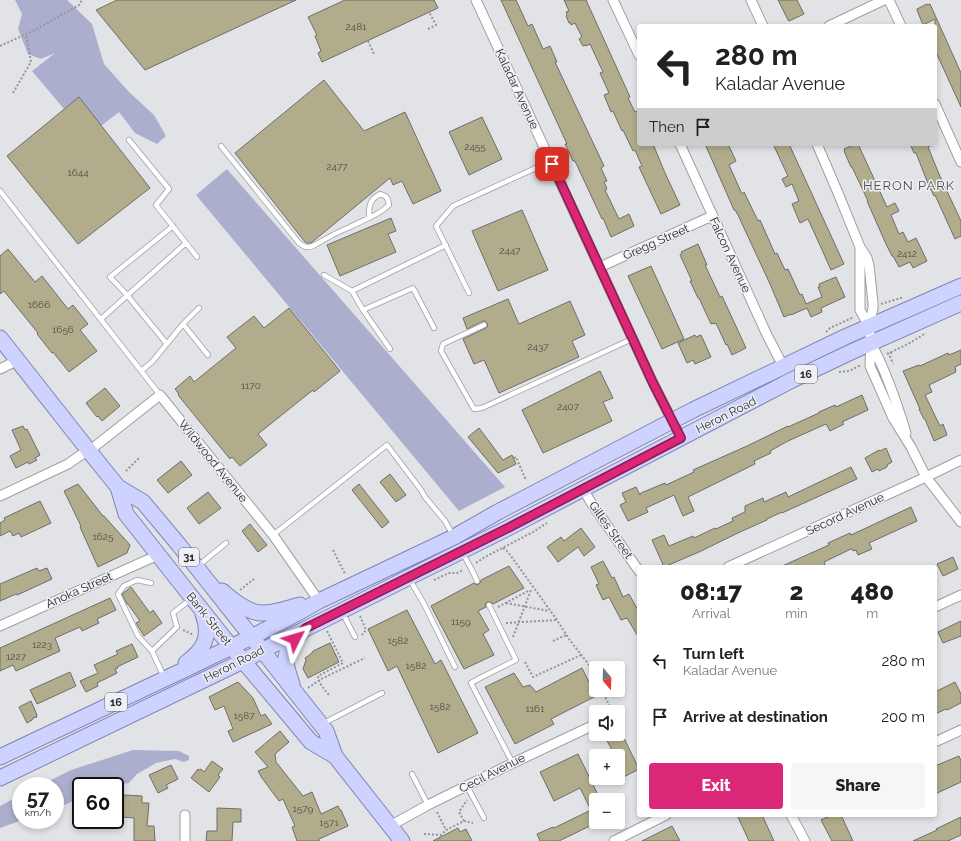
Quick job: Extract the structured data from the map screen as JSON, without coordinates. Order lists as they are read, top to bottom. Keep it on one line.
{"streets":{"main road":["16","Heron Road","31","Bank Street"],"street":["Kaladar Avenue","Gregg Street","Falcon Avenue","Wildwood Avenue","Secord Avenue","Gilles Street","Anoka Street","Cecil Avenue"]},"crossings":[["Kaladar Avenue","Gregg Street"],["Kaladar Avenue","Heron Road"],["Gregg Street","Falcon Avenue"],["Falcon Avenue","Heron Road"],["Heron Road","Wildwood Avenue"],["Heron Road","Gilles Street"],["Heron Road","Bank Street"],["Anoka Street","Bank Street"],["Bank Street","Cecil Avenue"]],"districts":["HERON PARK"],"house_numbers":["2481","2455","2477","1644","2447","2412","1666","1656","2437","1170","2407","1625","1159","1582","1223","1227","1582","1582","1161","1587","1579","1571"],"north":"bottom","page":{"turn":["280 m","Kaladar Avenue"],"then":"Then","eta":["08:17","Arrival","2","min","480","m"],"list":[{"name":"Turn left","note":"Kaladar Avenue","value":"280 m"},{"name":"Arrive at destination","value":"200 m"}],"map_buttons":["+","−"],"buttons":["Exit","Share"],"speed":"57 km/h","limit":"60"}}
